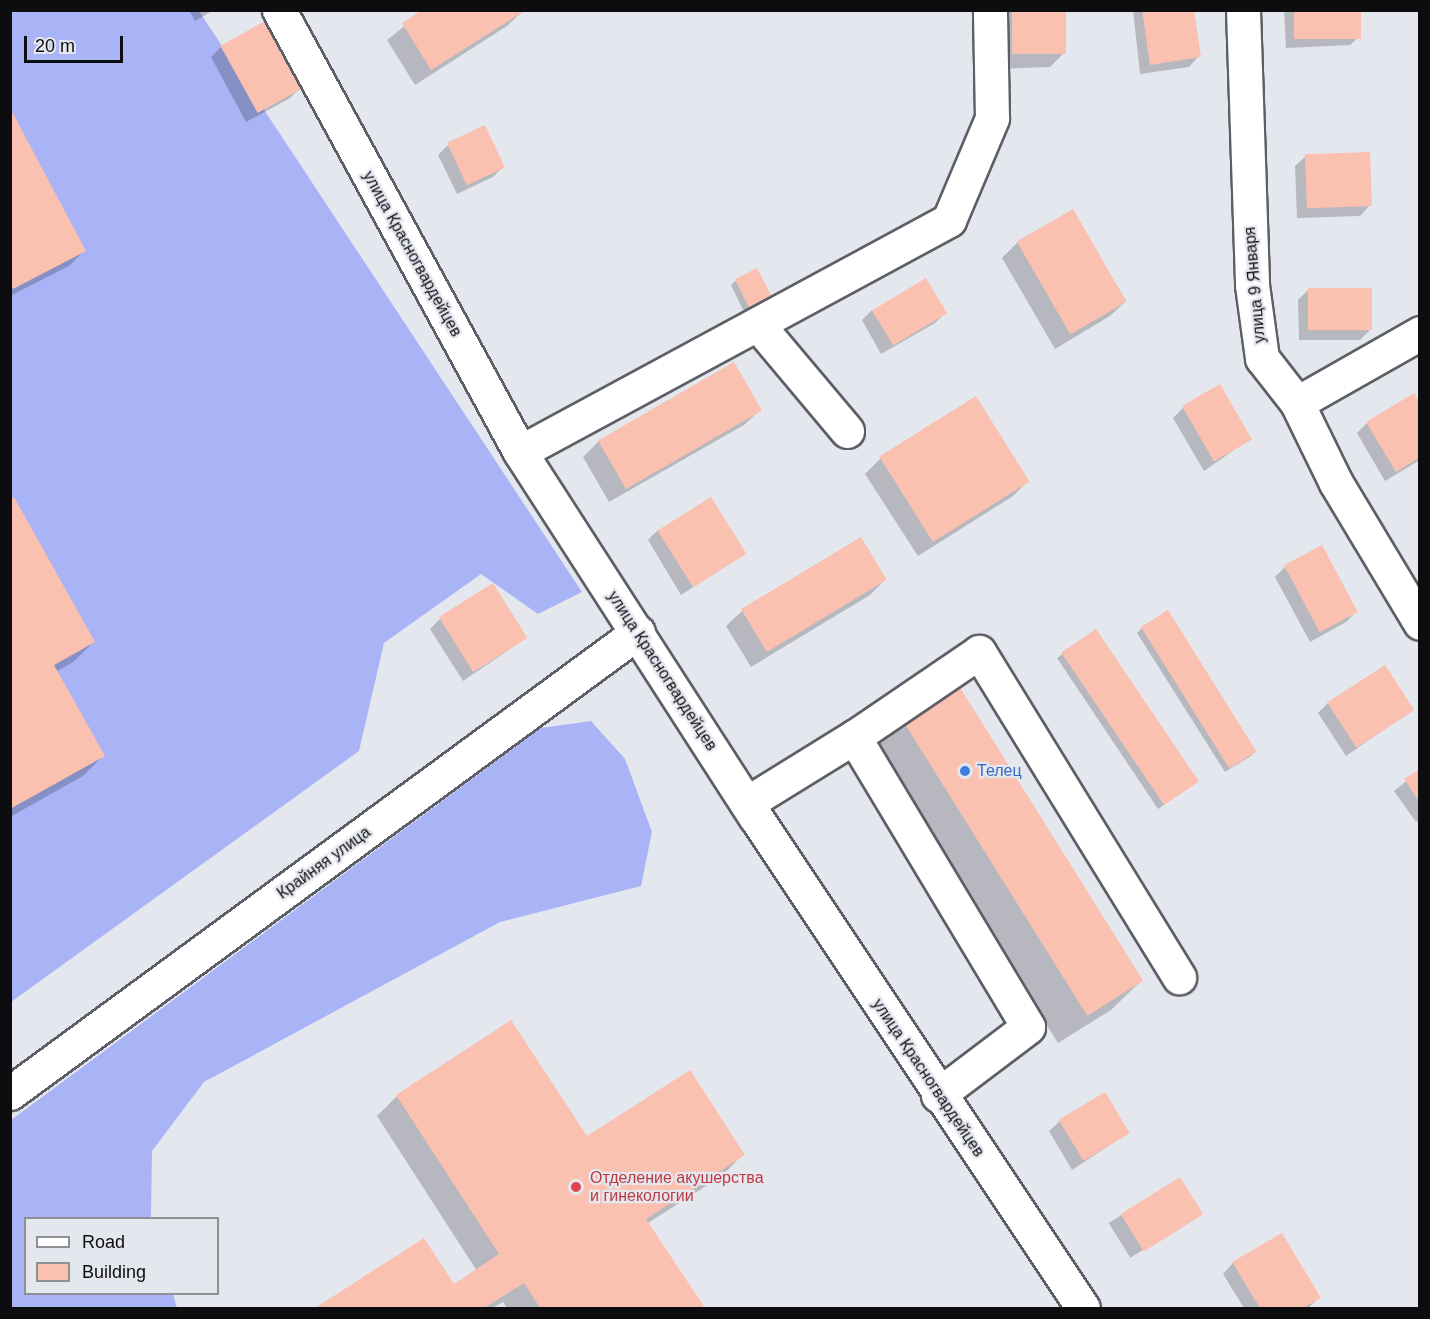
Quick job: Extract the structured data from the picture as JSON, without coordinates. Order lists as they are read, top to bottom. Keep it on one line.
{"streets":{"street":["улица Красногвардейцев","улица 9 Января","Крайняя улица"]},"crossings":[["улица Красногвардейцев","Крайняя улица"]],"places":["Телец","Отделение акушерства и гинекологии"],"legend":["Road","Building"],"scale_bar":"20 m"}
